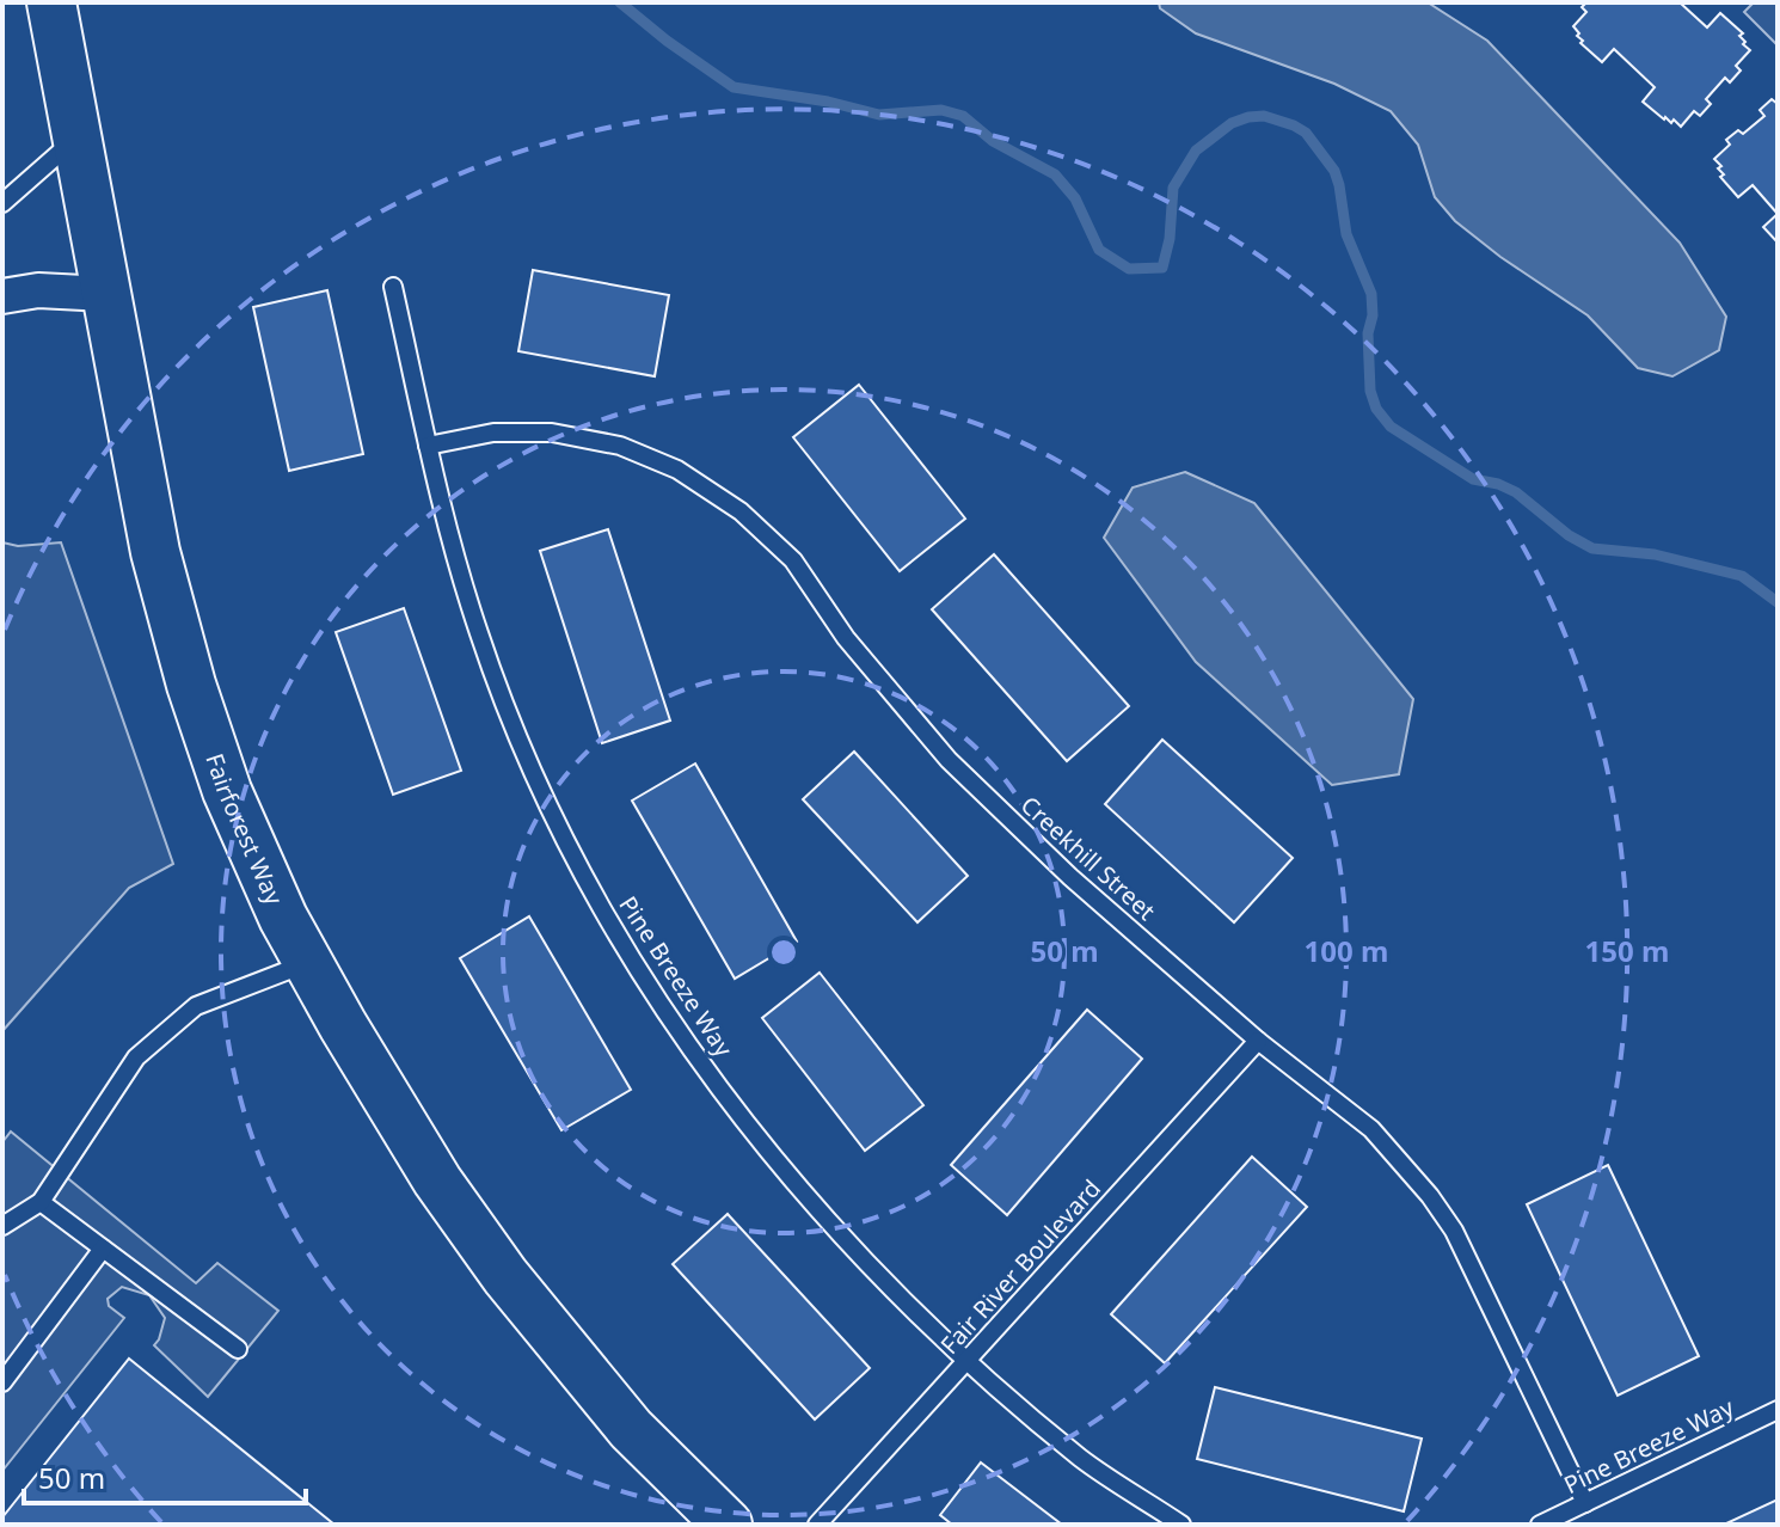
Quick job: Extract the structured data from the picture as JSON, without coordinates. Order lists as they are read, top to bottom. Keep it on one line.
{"streets":{"main road":["Fairforest Way"],"lane":["Creekhill Street","Pine Breeze Way","Fair River Boulevard"]},"crossings":[["Creekhill Street","Pine Breeze Way"],["Creekhill Street","Fair River Boulevard"],["Pine Breeze Way","Fair River Boulevard"]],"scale_bar":"50 m","rings":["50 m","100 m","150 m"]}
